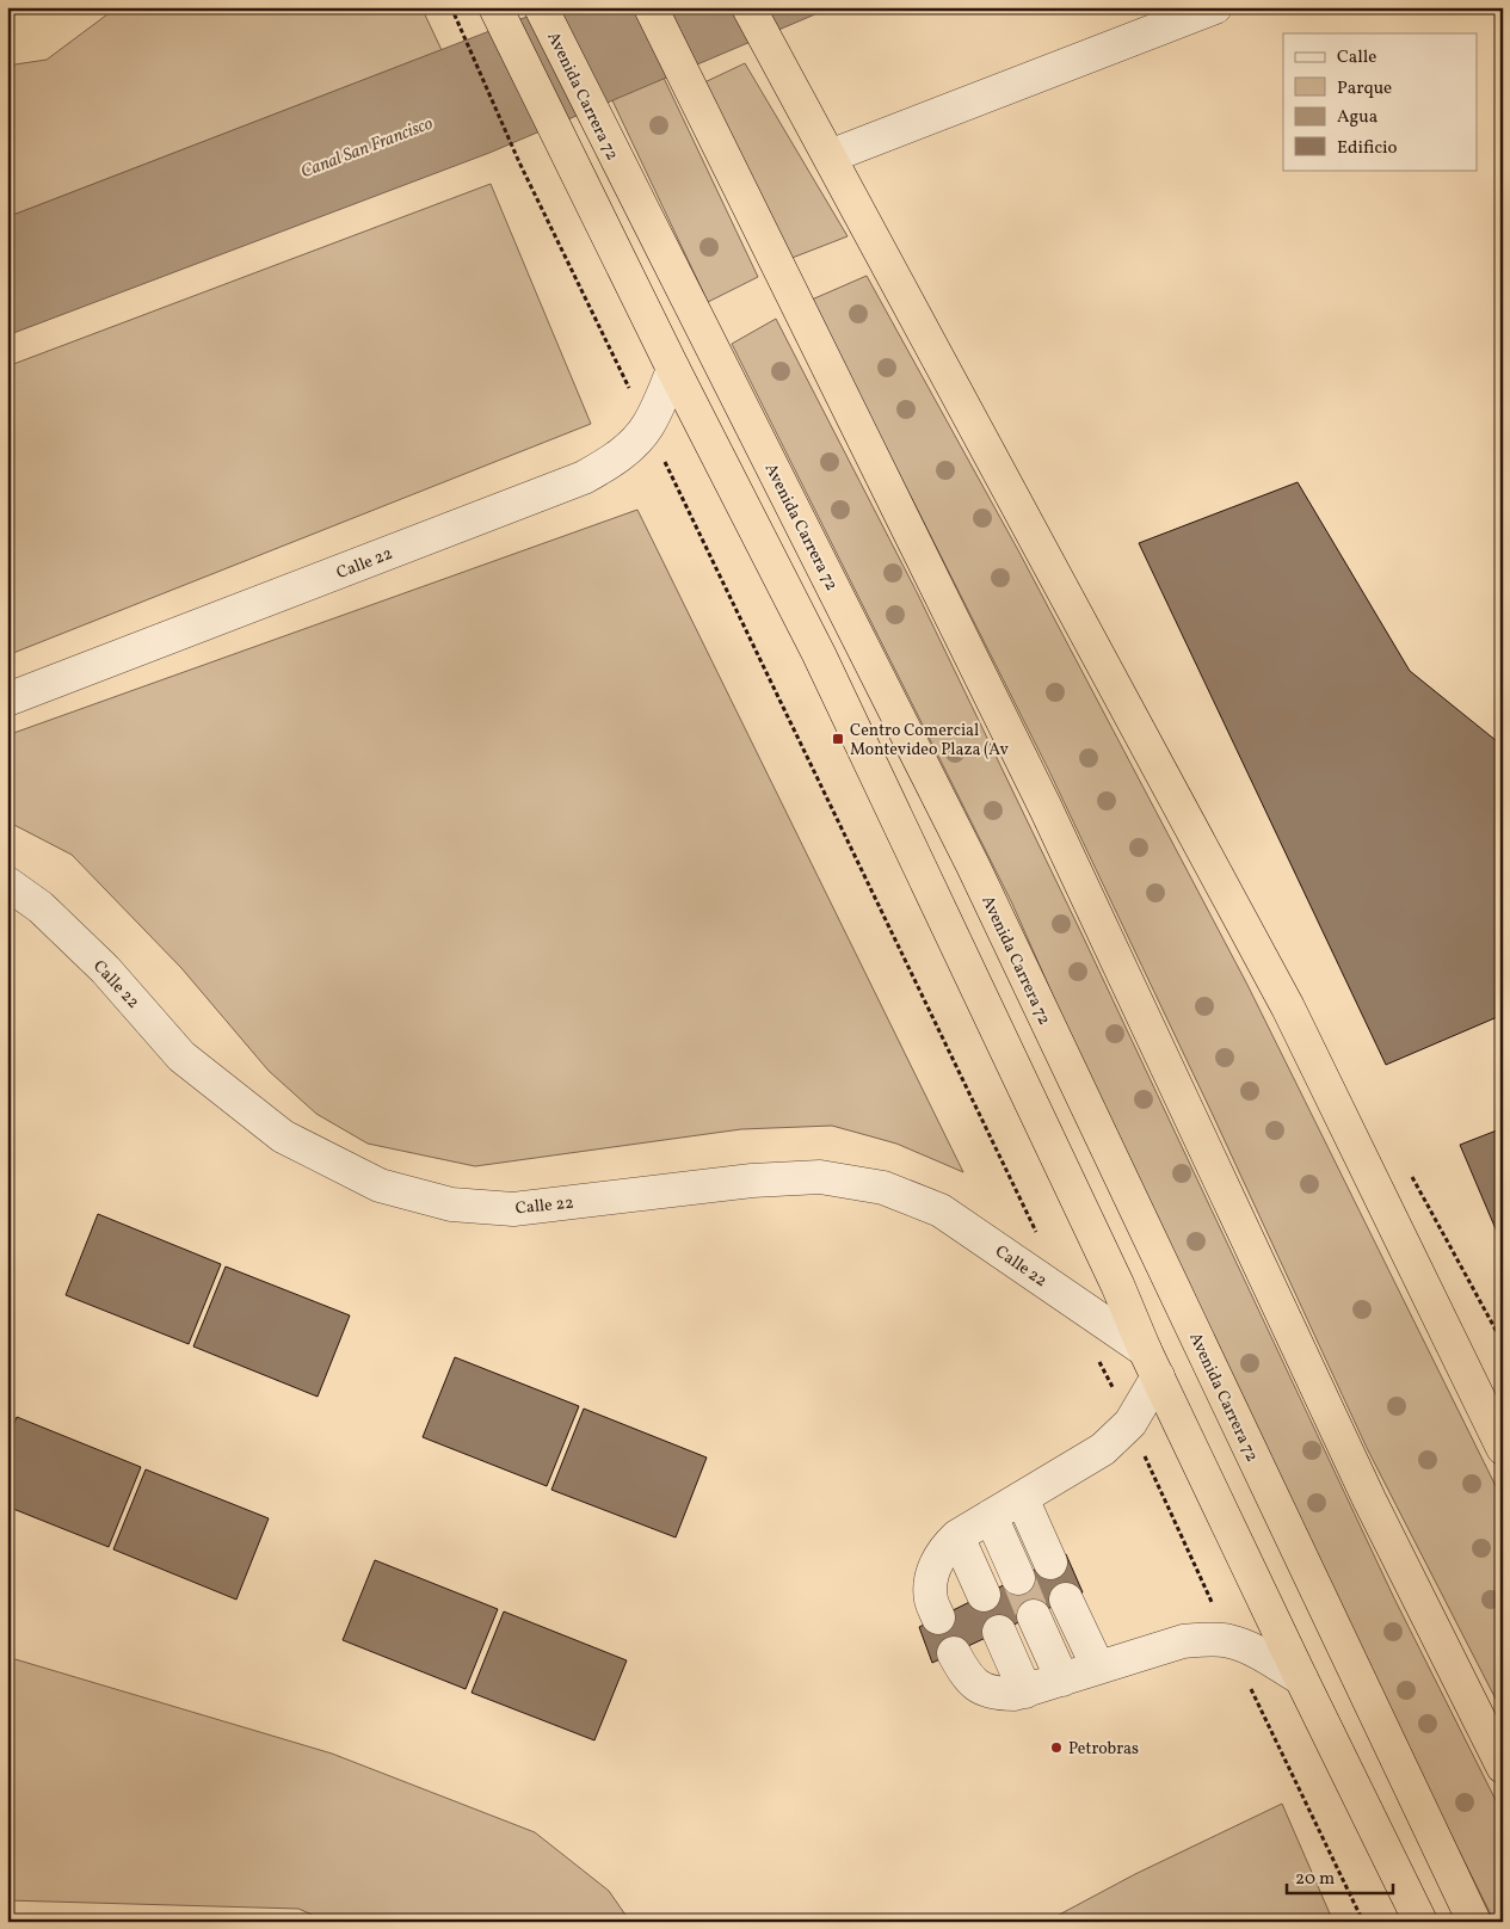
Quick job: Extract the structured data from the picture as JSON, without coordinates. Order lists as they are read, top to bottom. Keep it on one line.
{"streets":{"highway":["Avenida Carrera 72"],"street":["Calle 22"]},"water":["Canal San Francisco"],"places":{"transit":["Centro Comercial Montevideo Plaza (Av"],"other":["Petrobras"]},"legend":["Calle","Parque","Agua","Edificio"],"scale_bar":"20 m"}
